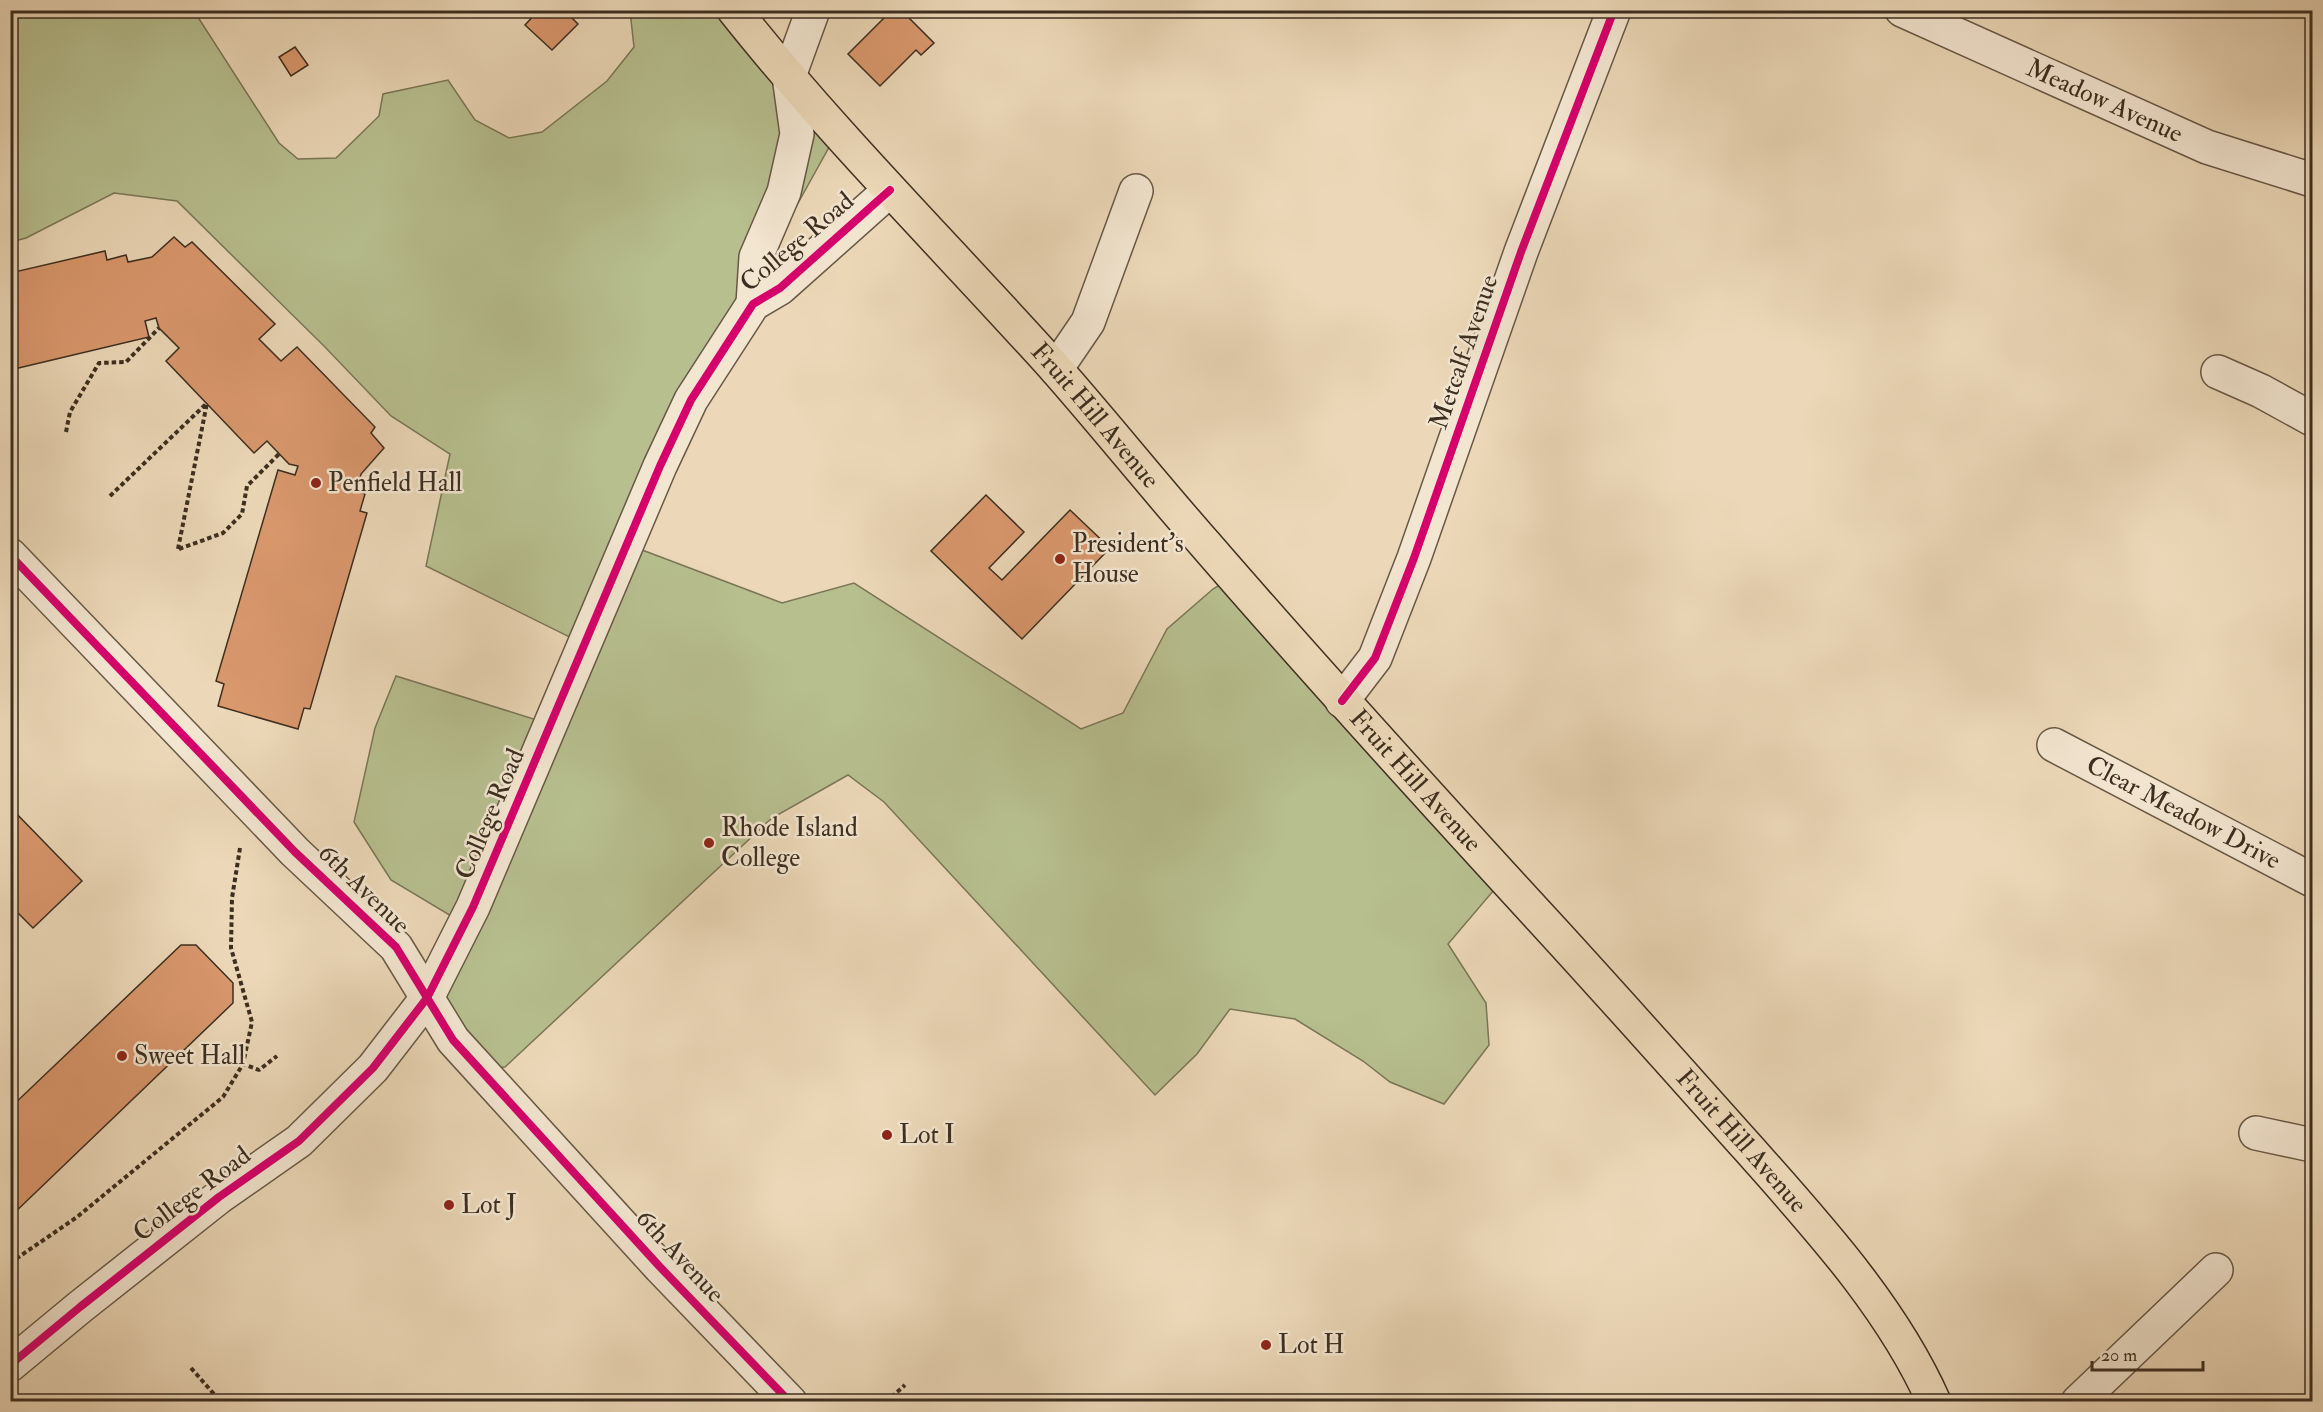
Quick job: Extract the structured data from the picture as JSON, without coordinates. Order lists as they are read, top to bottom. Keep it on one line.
{"streets":{"main road":["Fruit Hill Avenue"],"street":["Meadow Avenue","College Road","Metcalf Avenue","Clear Meadow Drive","6th Avenue"]},"crossings":[["College Road","Fruit Hill Avenue"],["College Road","6th Avenue"],["Metcalf Avenue","Fruit Hill Avenue"]],"places":["Penfield Hall","President's House","Rhode Island College","Sweet Hall","Lot I","Lot J","Lot H"],"scale_bar":"20 m"}
